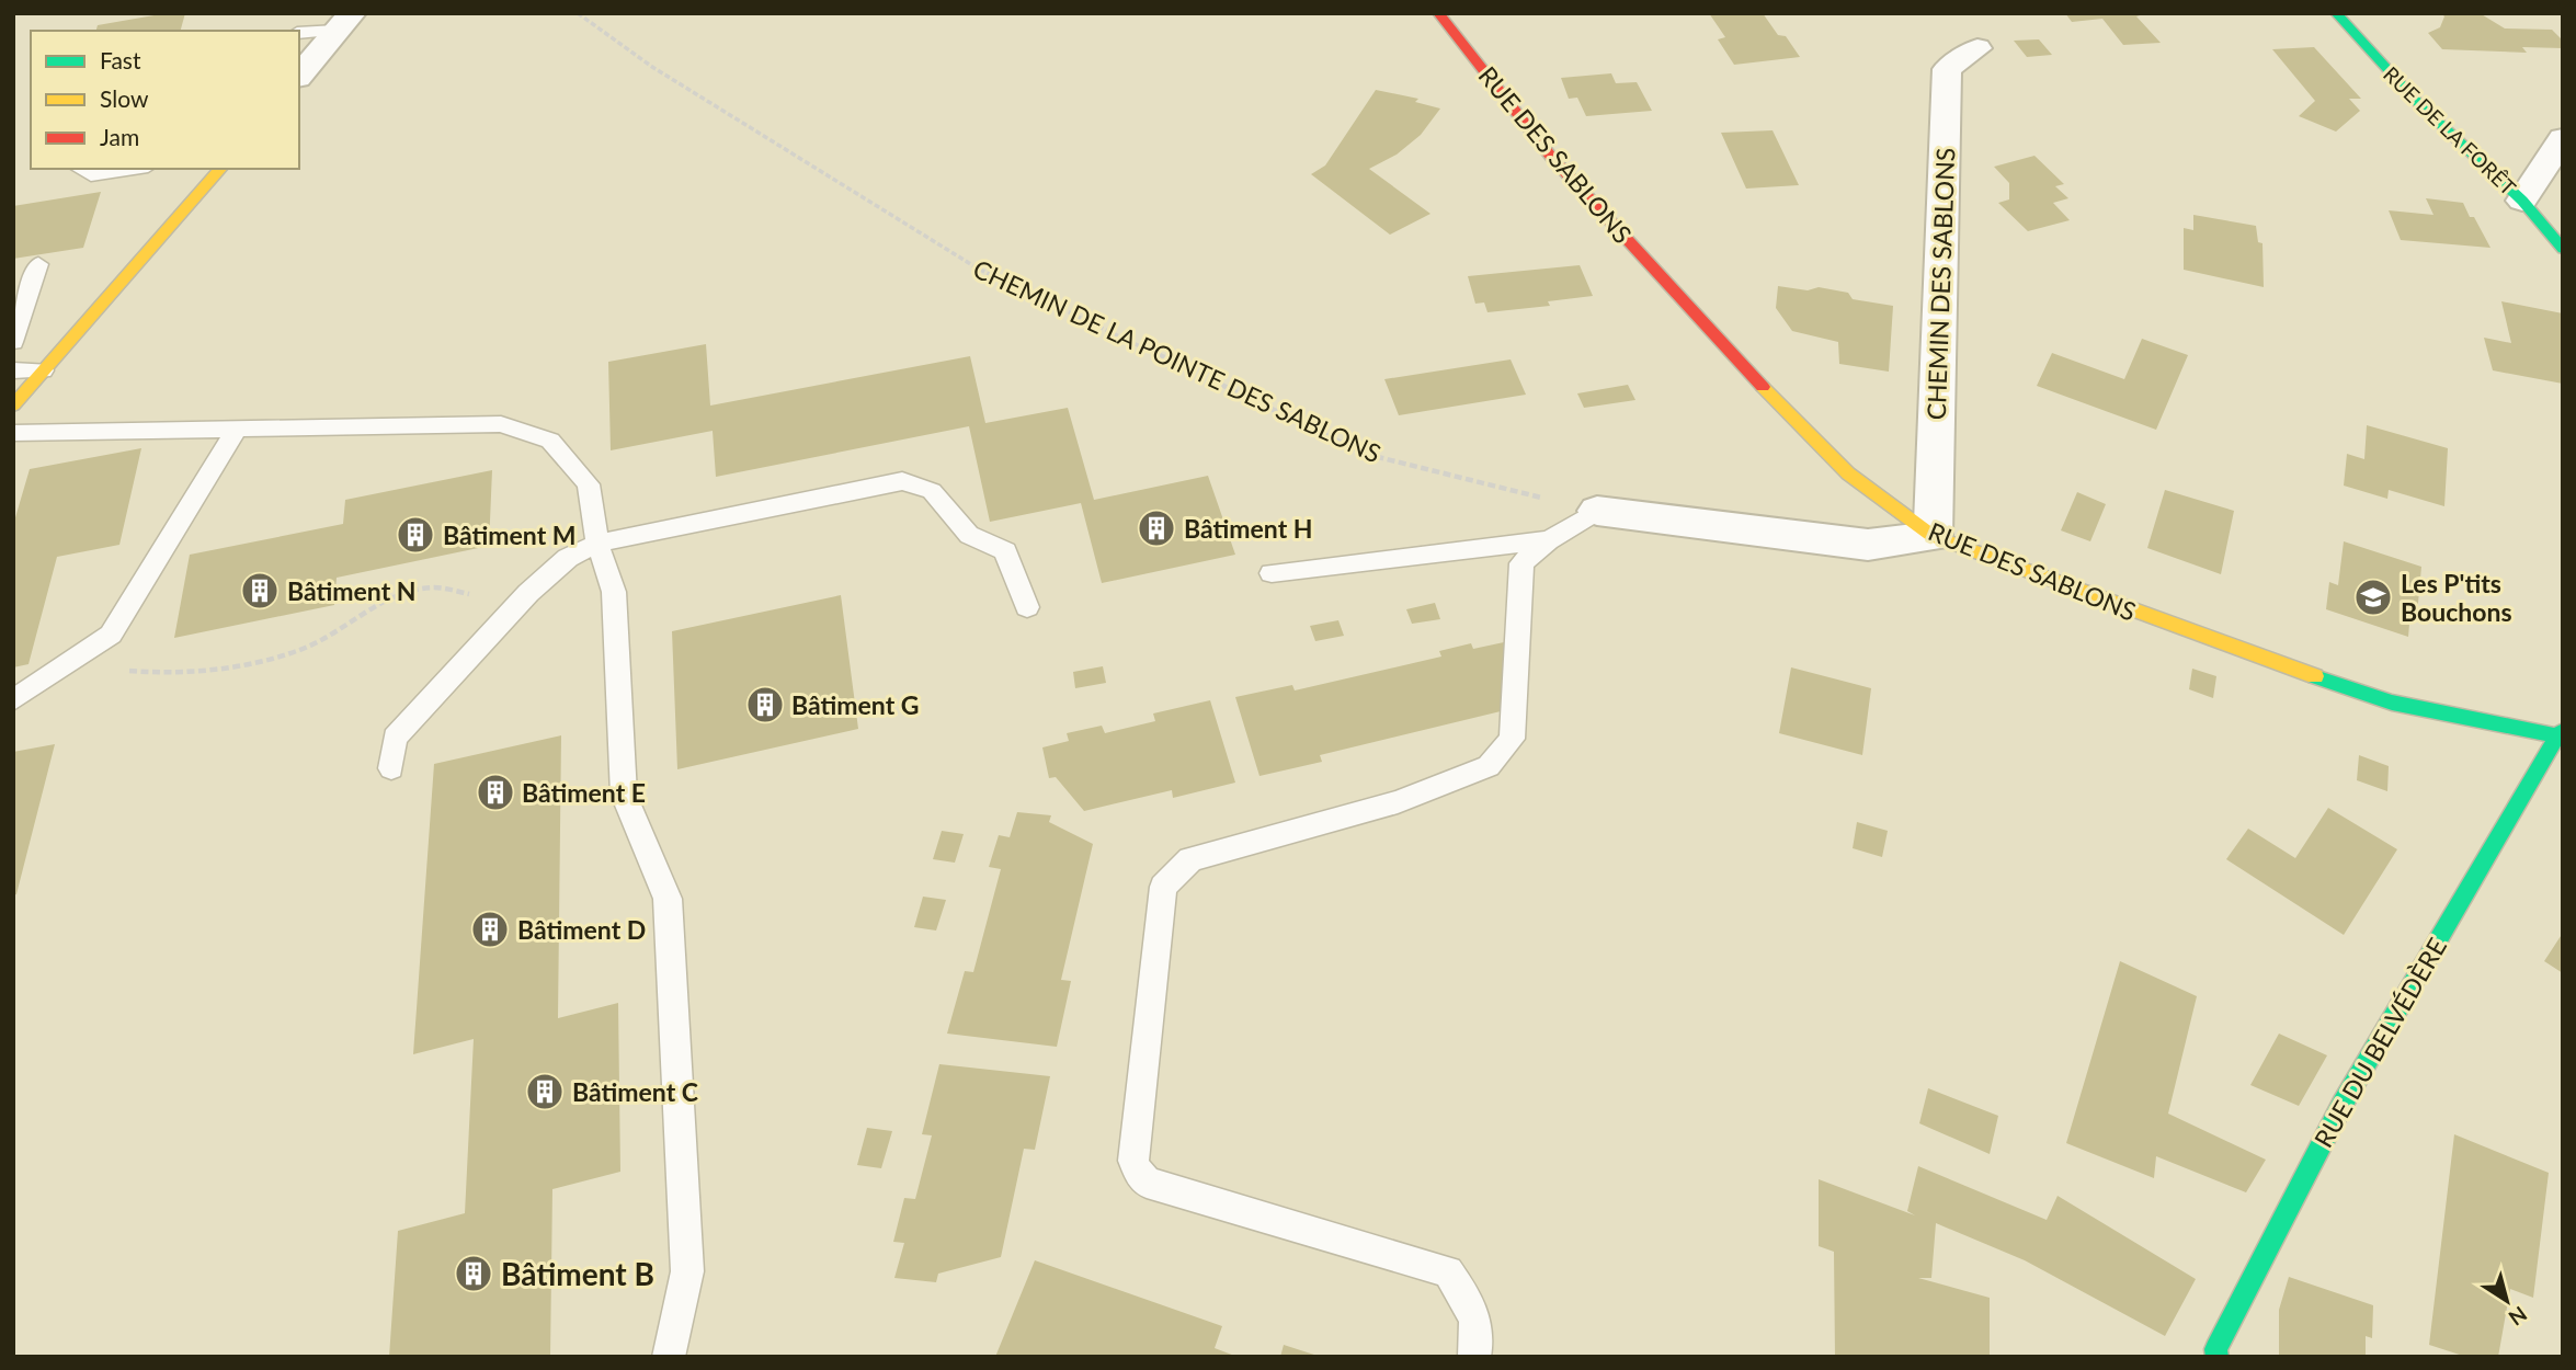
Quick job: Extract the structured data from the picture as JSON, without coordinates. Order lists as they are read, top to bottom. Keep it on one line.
{"streets":{"street":["RUE DE LA FORÊT","RUE DES SABLONS","CHEMIN DES SABLONS","RUE DU BELVÉDÈRE"],"path":["CHEMIN DE LA POINTE DES SABLONS"]},"crossings":[["RUE DES SABLONS","CHEMIN DES SABLONS"],["RUE DES SABLONS","RUE DU BELVÉDÈRE"]],"places":{"building":["Bâtiment H","Bâtiment M","Bâtiment N","Bâtiment G","Bâtiment E","Bâtiment D","Bâtiment C","Bâtiment B"],"school or university":["Les P'tits Bouchons"]},"legend":["Fast","Slow","Jam"],"north":"bottom right"}
